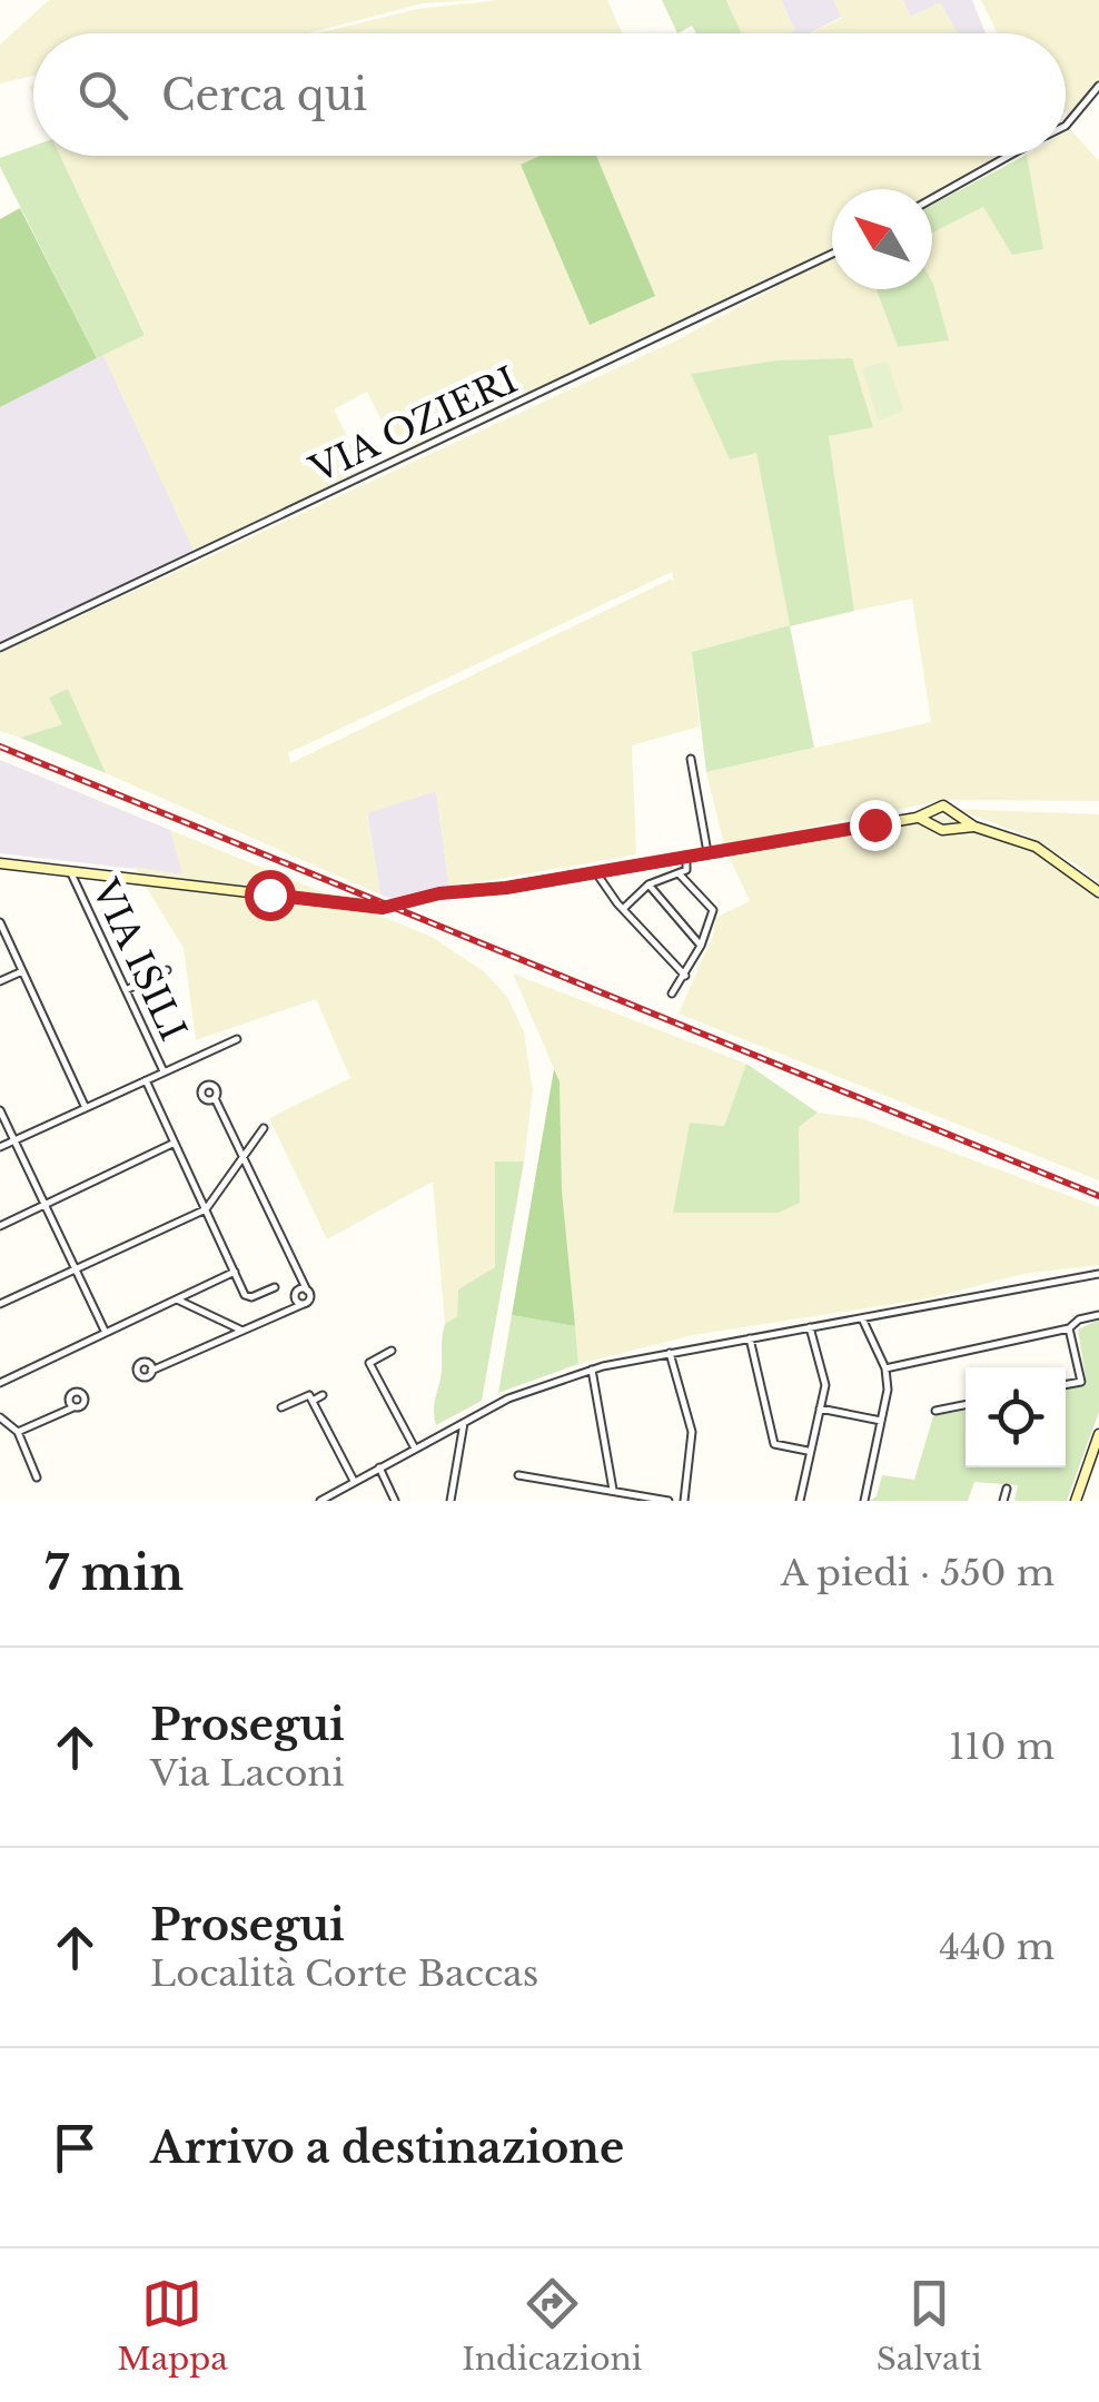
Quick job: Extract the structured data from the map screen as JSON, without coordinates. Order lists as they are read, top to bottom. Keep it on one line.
{"streets":{"street":["VIA OZIERI","VIA ISILI"]},"north":"top left","page":{"search":"Cerca qui","heading":["7 min","A piedi · 550 m"],"list":[["Prosegui","Via Laconi","110 m"],["Prosegui","Località Corte Baccas","440 m"],"Arrivo a destinazione"],"nav":["Mappa","Indicazioni","Salvati"]}}
